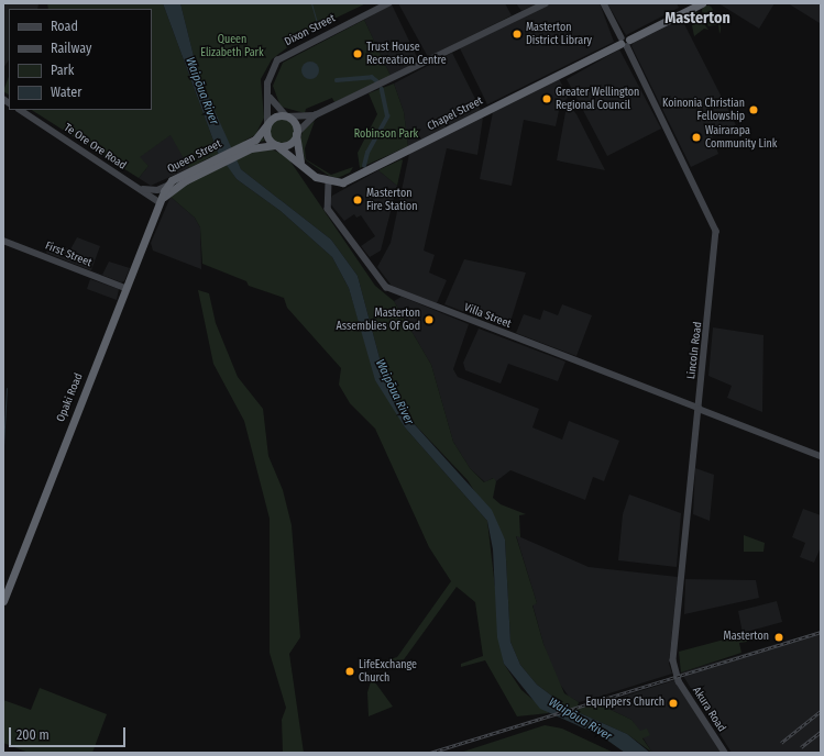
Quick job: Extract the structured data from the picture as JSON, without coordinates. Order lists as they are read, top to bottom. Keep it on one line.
{"streets":{"highway":["Chapel Street","Queen Street","Opaki Road"],"street":["Dixon Street","Te Ore Ore Road","First Street","Villa Street","Lincoln Road","Akura Road"]},"crossings":[["Dixon Street","Queen Street"],["Chapel Street","Villa Street"],["Chapel Street","Lincoln Road"],["Te Ore Ore Road","Queen Street"],["Te Ore Ore Road","Opaki Road"],["Queen Street","Opaki Road"],["First Street","Opaki Road"],["Villa Street","Lincoln Road"],["Lincoln Road","Akura Road"]],"districts":["Masterton"],"water":["Waipōua River"],"parks":["Queen Elizabeth Park","Robinson Park"],"places":["Masterton District Library","Trust House Recreation Centre","Greater Wellington Regional Council","Koinonia Christian Fellowship","Wairarapa Community Link","Masterton Fire Station","Masterton Assemblies Of God","Masterton","LifeExchange Church","Equippers Church"],"legend":["Road","Railway","Park","Water"],"scale_bar":"200 m"}
